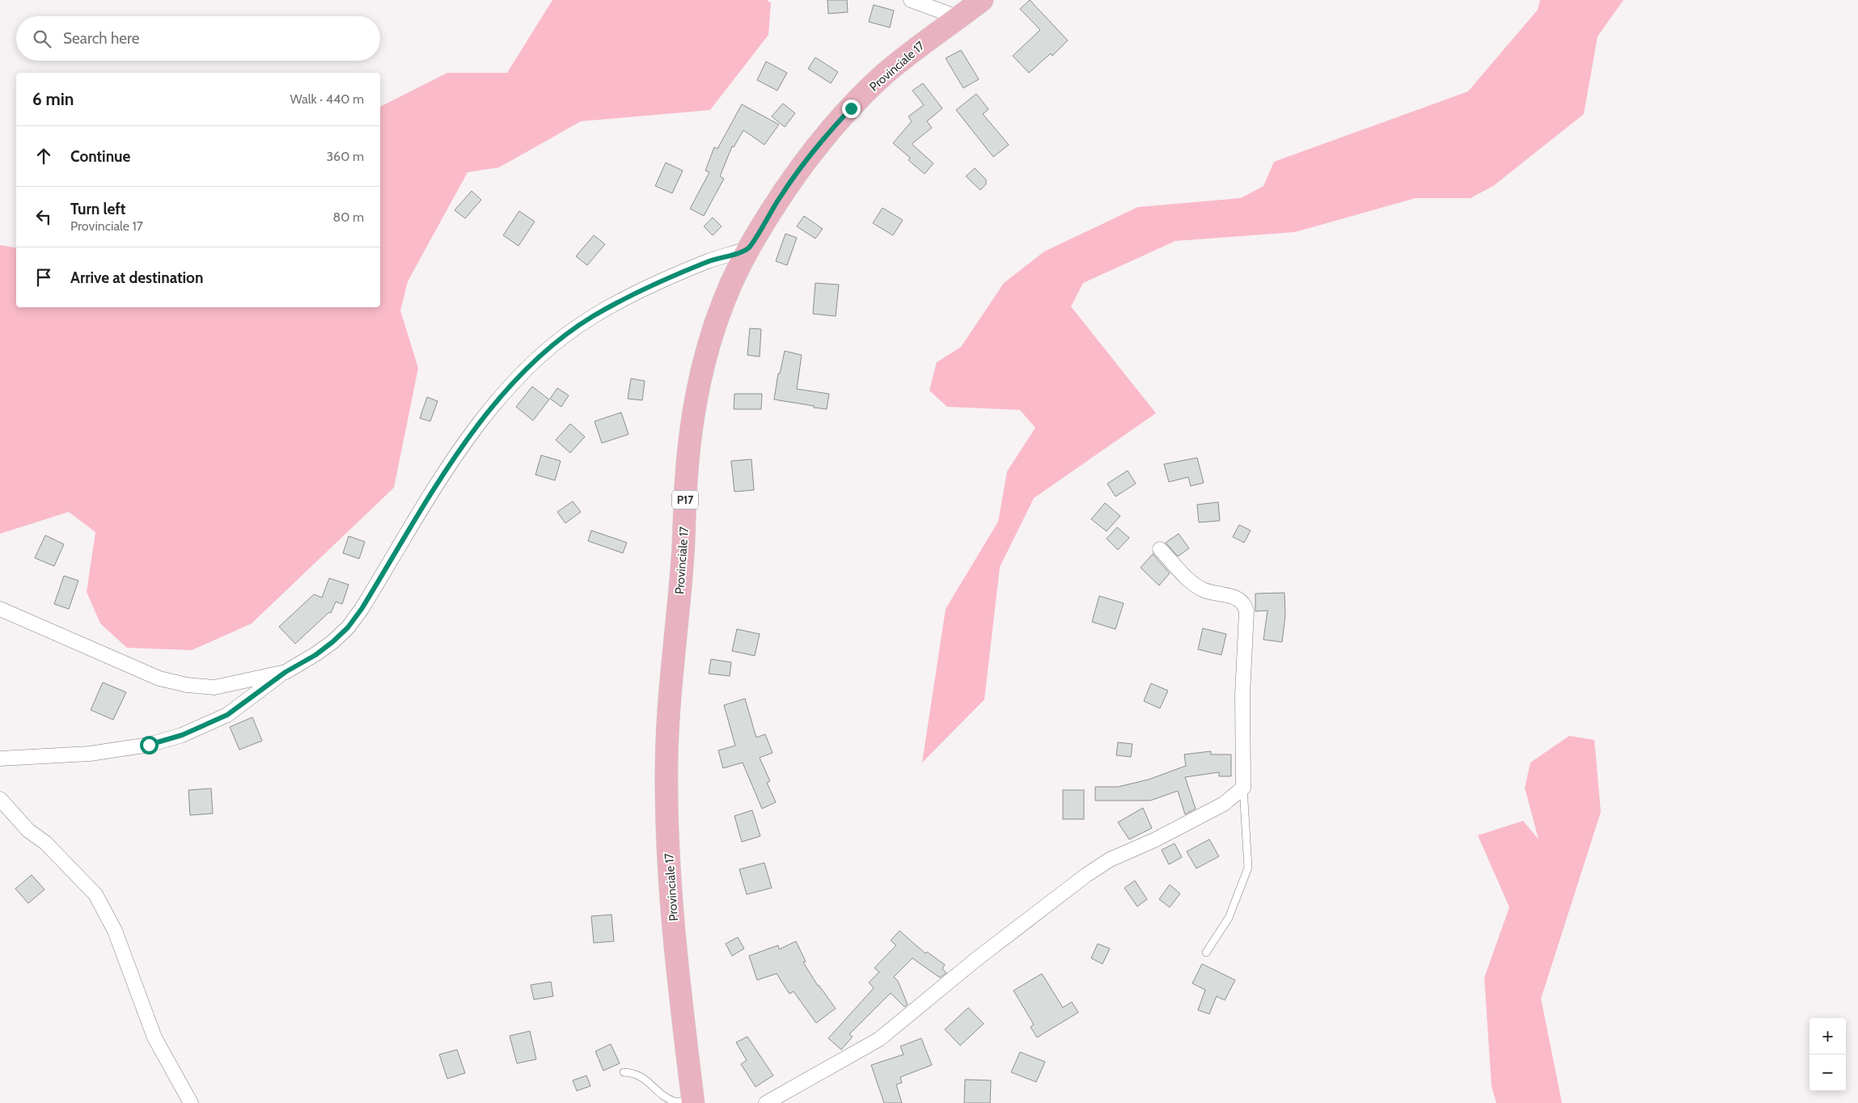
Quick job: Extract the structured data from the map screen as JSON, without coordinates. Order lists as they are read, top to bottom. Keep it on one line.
{"streets":{"main road":["Provinciale 17","P17"]},"page":{"search":"Search here","heading":["6 min","Walk · 440 m"],"list":[["Continue","360 m"],["Turn left","Provinciale 17","80 m"],"Arrive at destination"],"map_buttons":["+","−"]}}
